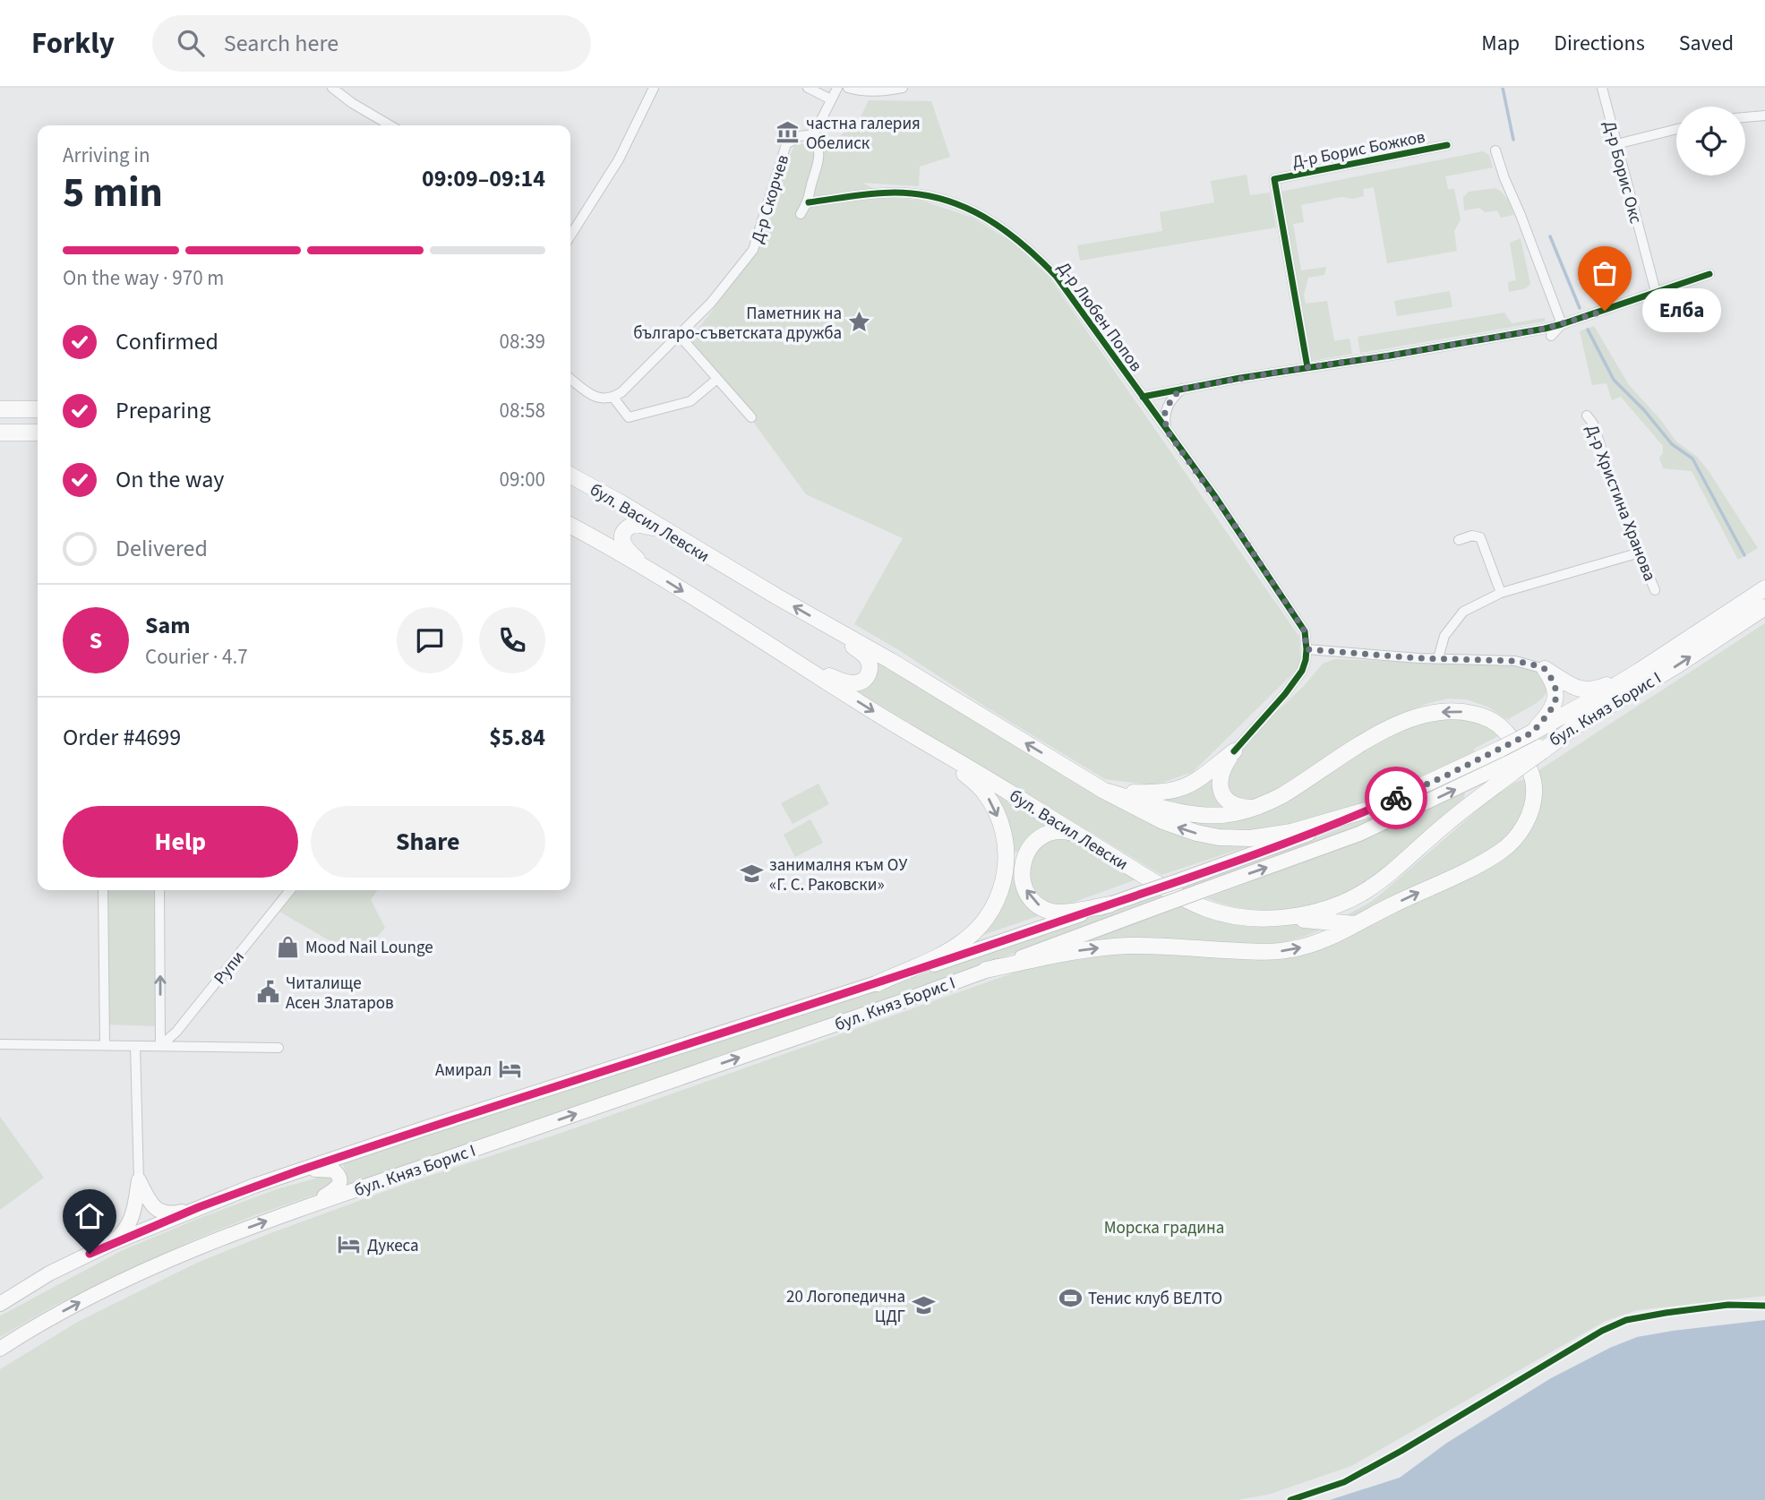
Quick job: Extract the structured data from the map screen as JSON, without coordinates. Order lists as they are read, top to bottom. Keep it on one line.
{"streets":{"highway":["бул. Васил Левски","бул. Княз Борис I"],"street":["Д-р Борис Божков","Д-р Борис Окс","Д-р Скорчев","Д-р Любен Попов","Д-р Христина Хранова","Рупи"]},"crossings":[["бул. Васил Левски","бул. Княз Борис I"]],"parks":["Морска градина"],"places":{"museum":["частна галерия Обелиск"],"other":["Елба"],"place":["Паметник на българо-съветската дружба"],"school or university":["занималня към ОУ «Г. С. Раковски»","20 Логопедична ЦДГ"],"shop":["Mood Nail Lounge"],"public building":["Читалище Асен Златаров"],"hotel":["Амирал","Дукеса"],"sports":["Тенис клуб ВЕЛТО"]},"page":{"header":"Forkly","search":"Search here","nav":["Map","Directions","Saved"],"heading":["5 min","Arriving in","09:09–09:14"],"panel":["Sam","Courier · 4.7","Order #4699","$5.84"],"bar":"On the way · 970 m","bubble":"Елба","list":[["Confirmed","08:39"],["Preparing","08:58"],["On the way","09:00"],"Delivered"],"round":"S","buttons":["Help","Share"]}}
